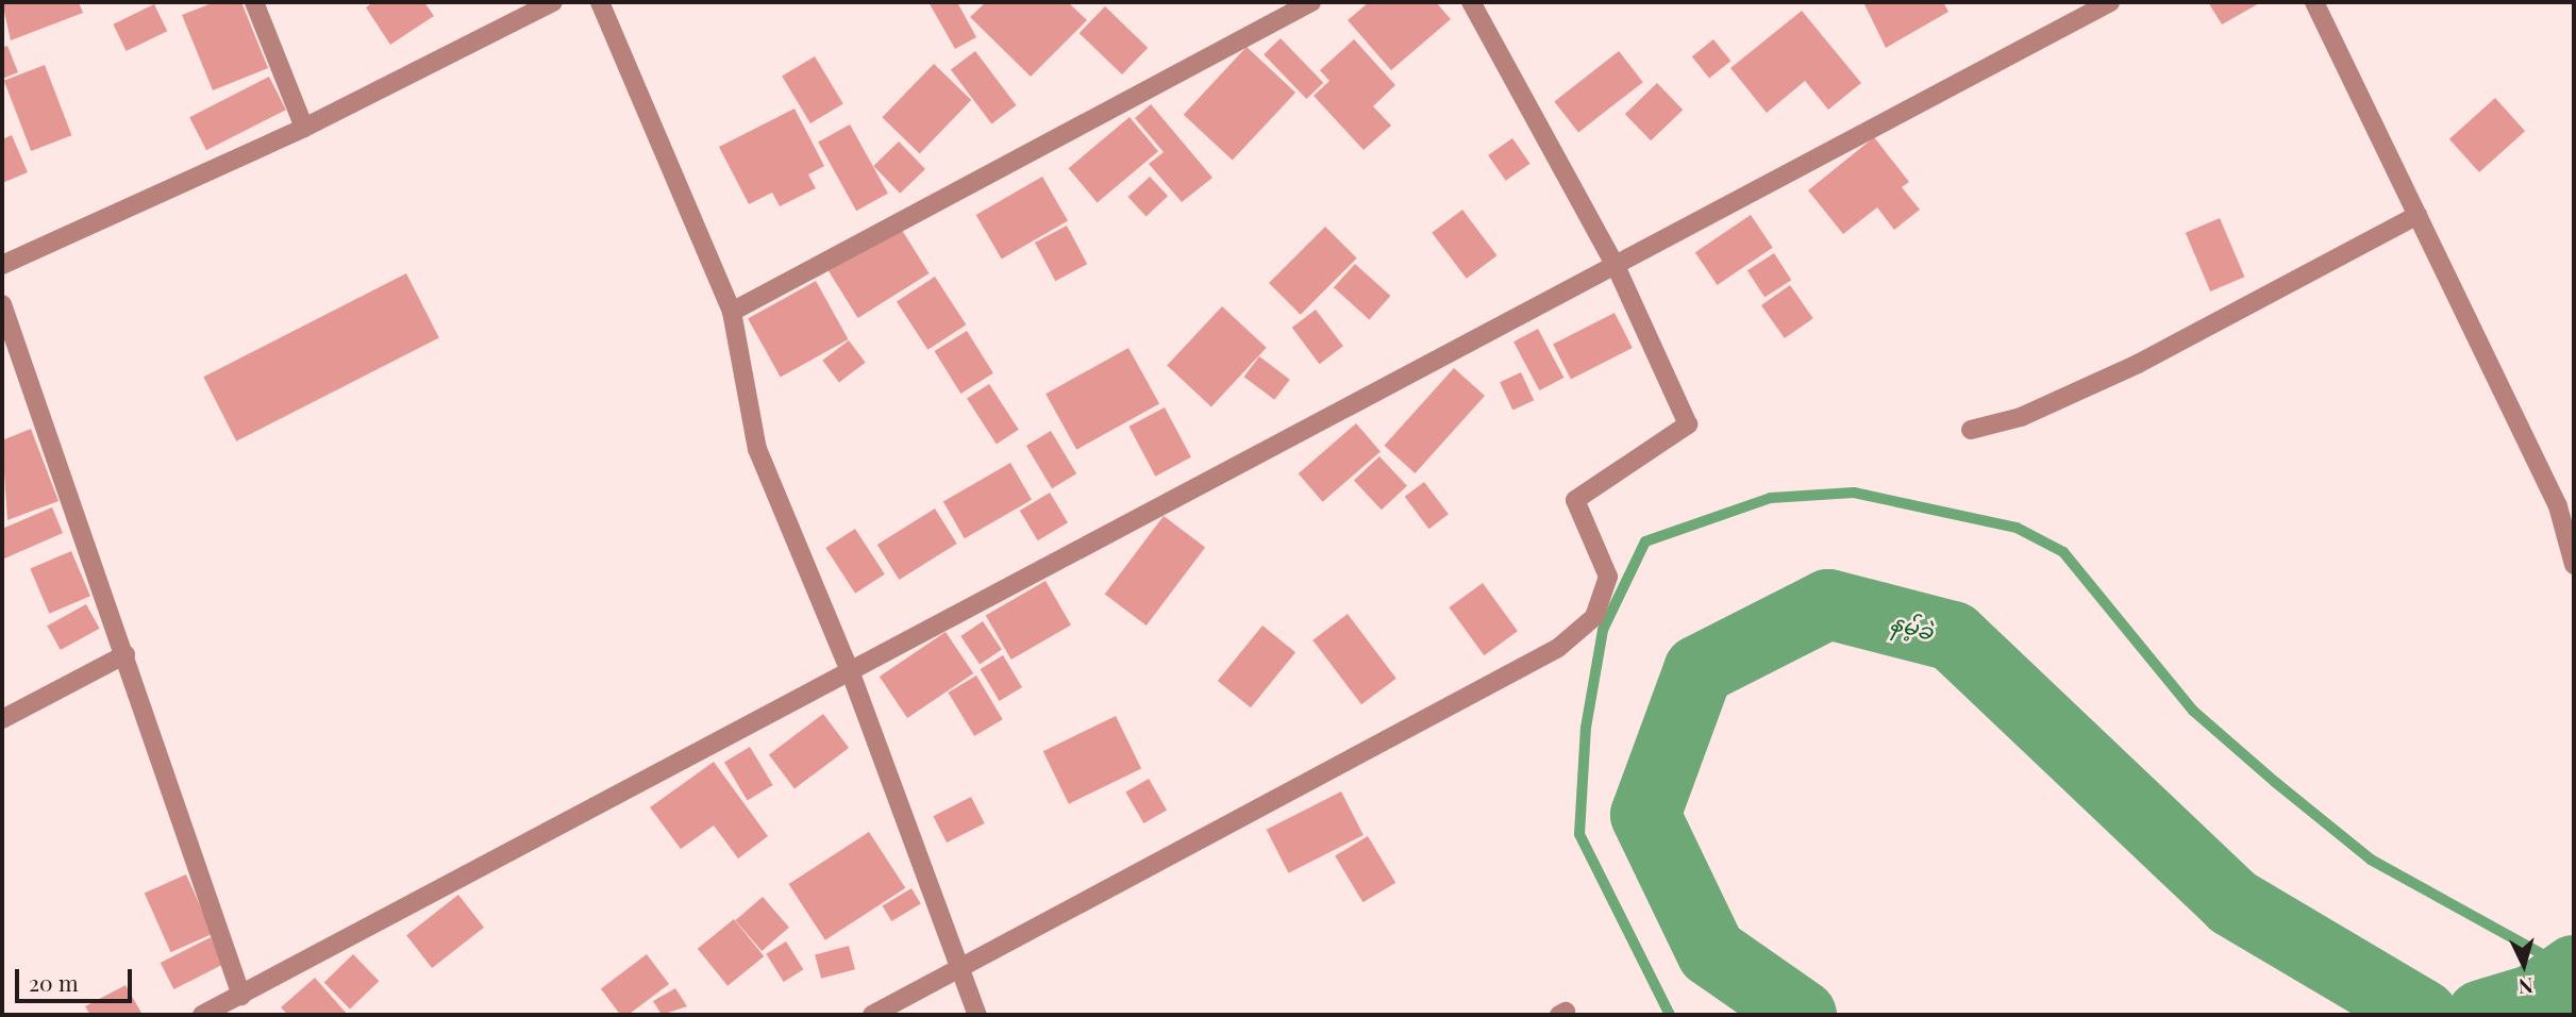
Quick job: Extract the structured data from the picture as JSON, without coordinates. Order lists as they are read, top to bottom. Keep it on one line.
{"water":["နမ့်ခဲ"],"scale_bar":"20 m","north":"bottom"}
